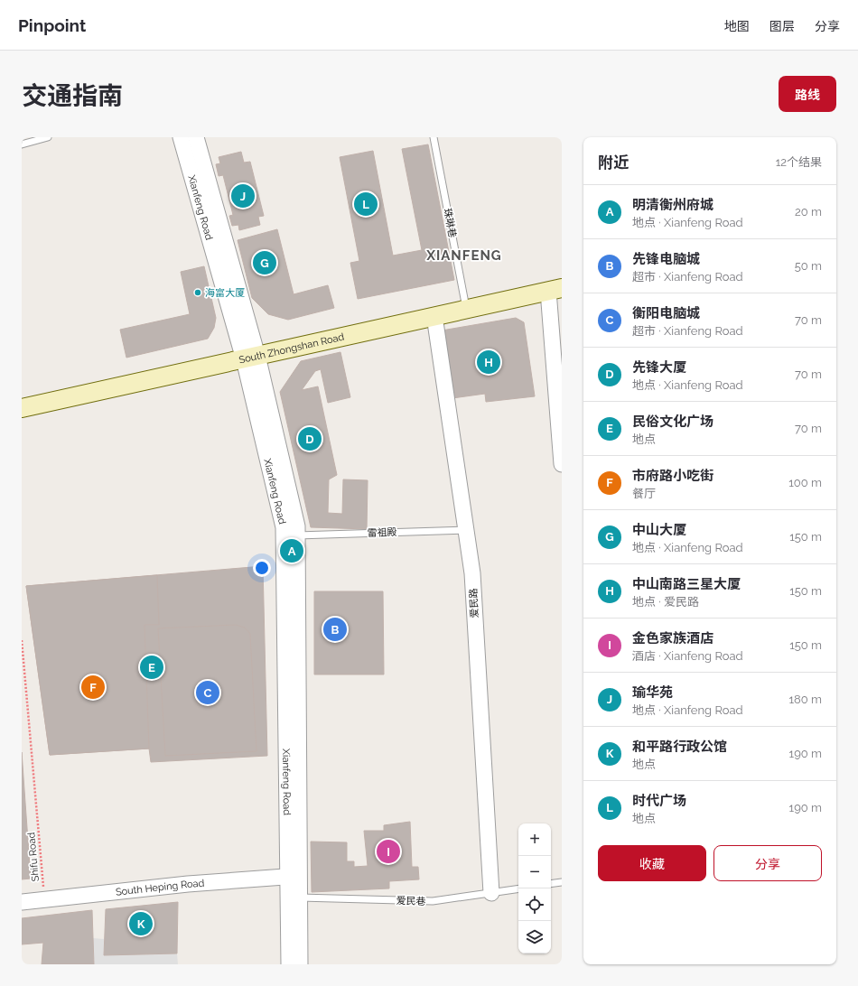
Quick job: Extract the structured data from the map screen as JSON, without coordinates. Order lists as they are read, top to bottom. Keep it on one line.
{"streets":{"main road":["South Zhongshan Road"],"street":["Xianfeng Road","爱民路","South Heping Road"],"lane":["珠琳巷","雷祖殿","爱民巷"],"path":["Shifu Road"]},"crossings":[["Xianfeng Road","South Zhongshan Road"],["Xianfeng Road","雷祖殿"],["Xianfeng Road","South Heping Road"],["Xianfeng Road","爱民巷"],["珠琳巷","South Zhongshan Road"],["South Zhongshan Road","爱民路"],["雷祖殿","爱民路"],["爱民路","爱民巷"],["Shifu Road","South Heping Road"]],"districts":["XIANFENG"],"places":["海富大厦"],"page":{"header":"Pinpoint","nav":["地图","图层","分享"],"title":"交通指南","buttons":["路线",["收藏","分享"]],"heading":["附近","12个结果"],"pins":["J","L","G","H","D","A","B","E","F","C","I","K"],"list":[{"mark":"A","name":"明清衡州府城","note":"地点 · Xianfeng Road","value":"20 m"},{"mark":"B","name":"先锋电脑城","note":"超市 · Xianfeng Road","value":"50 m"},{"mark":"C","name":"衡阳电脑城","note":"超市 · Xianfeng Road","value":"70 m"},{"mark":"D","name":"先锋大厦","note":"地点 · Xianfeng Road","value":"70 m"},{"mark":"E","name":"民俗文化广场","note":"地点","value":"70 m"},{"mark":"F","name":"市府路小吃街","note":"餐厅","value":"100 m"},{"mark":"G","name":"中山大厦","note":"地点 · Xianfeng Road","value":"150 m"},{"mark":"H","name":"中山南路三星大厦","note":"地点 · 爱民路","value":"150 m"},{"mark":"I","name":"金色家族酒店","note":"酒店 · Xianfeng Road","value":"150 m"},{"mark":"J","name":"瑜华苑","note":"地点 · Xianfeng Road","value":"180 m"},{"mark":"K","name":"和平路行政公馆","note":"地点","value":"190 m"},{"mark":"L","name":"时代广场","note":"地点","value":"190 m"}],"map_buttons":["+","−"]}}
